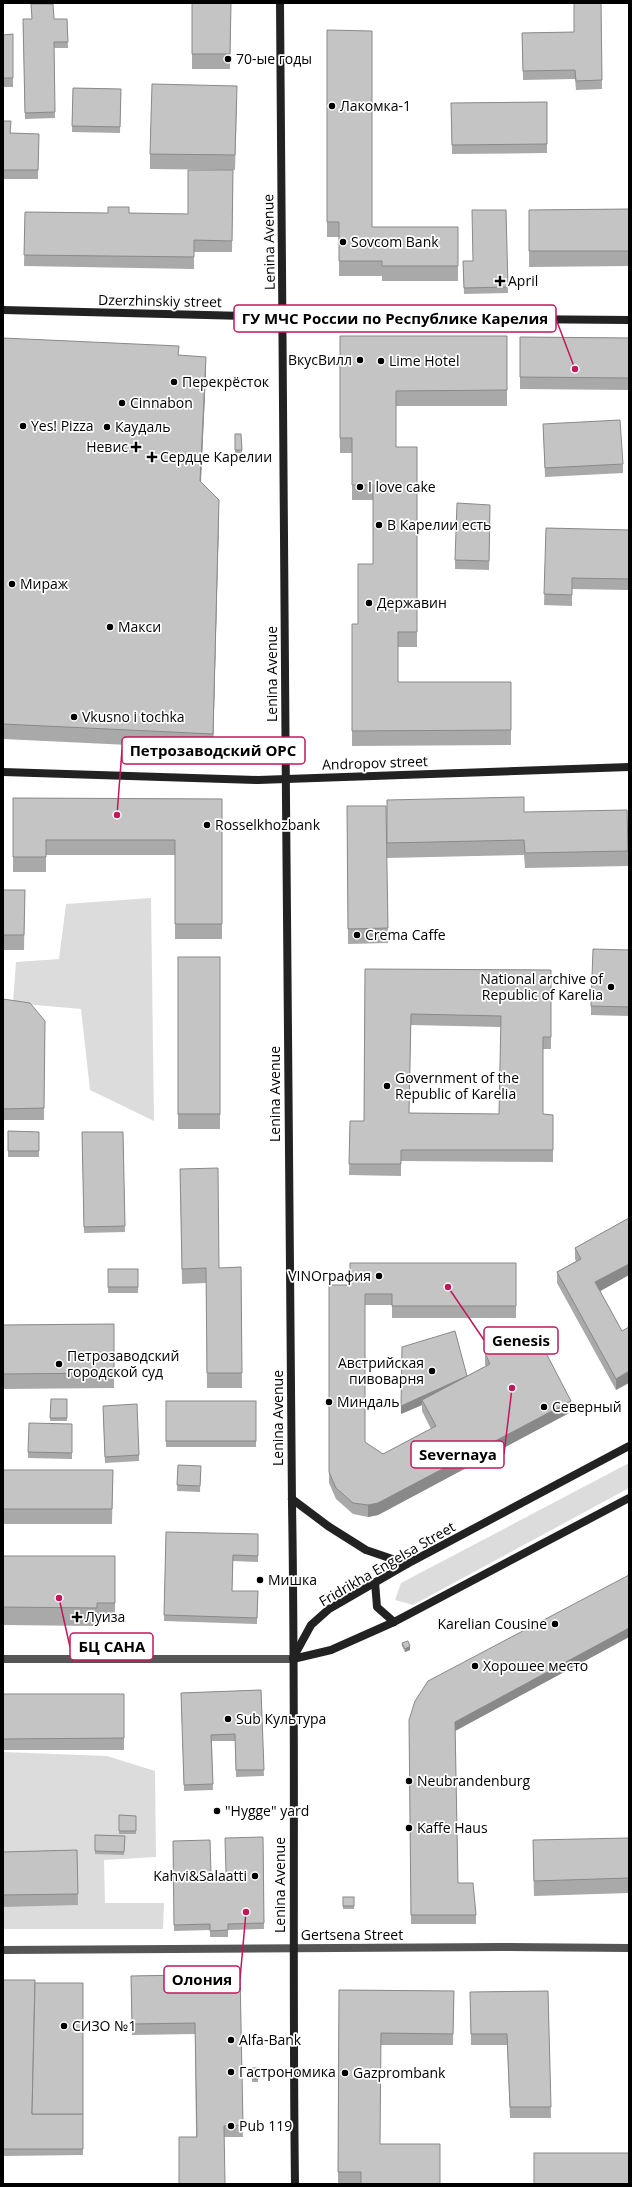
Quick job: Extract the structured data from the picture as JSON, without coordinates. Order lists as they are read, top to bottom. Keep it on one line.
{"streets":{"main road":["Lenina Avenue","Dzerzhinskiy street","Andropov street","Fridrikha Engelsa Street"],"street":["Gertsena Street"]},"crossings":[["Lenina Avenue","Dzerzhinskiy street"],["Lenina Avenue","Andropov street"],["Lenina Avenue","Fridrikha Engelsa Street"],["Lenina Avenue","Gertsena Street"]],"places":{"other":["70-ые годы","Лакомка-1","Sovcom Bank","ВкусВилл","Lime Hotel","ГУ МЧС России по Республике Карелия","Перекрёсток","Cinnabon","Yes! Pizza","Каудаль","I love cake","В Карелии есть","Мираж","Державин","Макси","Vkusno i tochka","Петрозаводский ОРС","Rosselkhozbank","Crema Caffe","National archive of Republic of Karelia","Government of the Republic of Karelia","VINOграфия","Genesis","Петрозаводский городской суд","Австрийская пивоварня","Severnaya","Миндаль","Северный","Мишка","БЦ САНА","Karelian Cousine","Хорошее место","Sub Культура","Neubrandenburg","\"Hygge\" yard","Kaffe Haus","Kahvi&Salaatti","Олония","СИЗО №1","Alfa-Bank","Гастрономика","Gazprombank","Pub 119"],"health":["April","Невис","Сердце Карелии","Луиза"]}}
